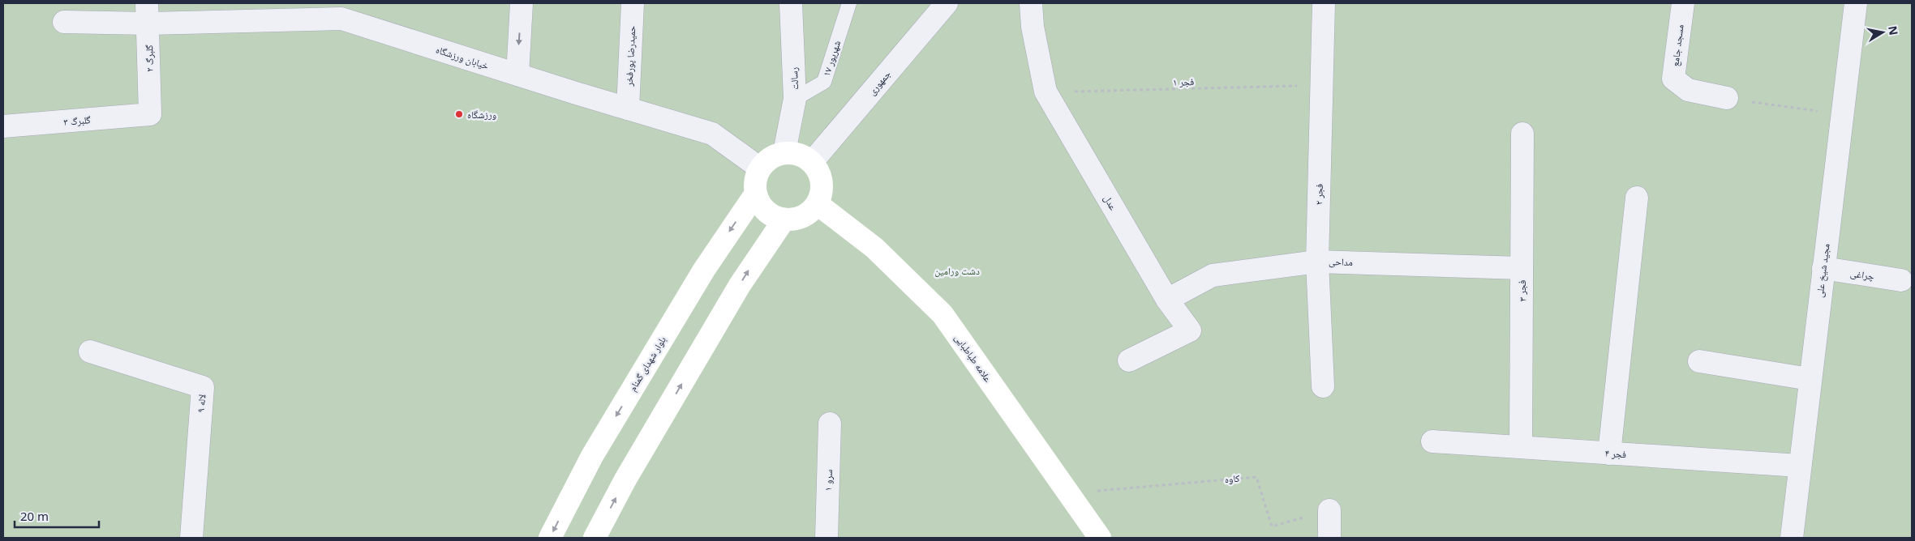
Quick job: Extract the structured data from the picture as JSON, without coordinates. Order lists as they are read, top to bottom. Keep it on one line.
{"streets":{"street":["مسجد جامع","حمیدرضا پورفخر","خیابان ورزشگاه","گلبرگ ۲","رسالت","جمهوری","گلبرگ ۳","فجر ۲","عدل","مداحی","مجید شیخ علی","چراغی","فجر ۳","علامه طباطبایی","بلوار شهدای گمنام","لاله ۹","فجر ۴","سرو ۱"],"lane":["۱۷ شهریور"],"path":["فجر ۱","کاوه"]},"crossings":[["حمیدرضا پورفخر","خیابان ورزشگاه"],["خیابان ورزشگاه","گلبرگ ۲"],["خیابان ورزشگاه","رسالت"],["خیابان ورزشگاه","جمهوری"],["خیابان ورزشگاه","علامه طباطبایی"],["خیابان ورزشگاه","بلوار شهدای گمنام"],["گلبرگ ۲","گلبرگ ۳"],["۱۷ شهریور","رسالت"],["رسالت","جمهوری"],["رسالت","علامه طباطبایی"],["رسالت","بلوار شهدای گمنام"],["فجر ۱","فجر ۲"],["فجر ۱","عدل"],["جمهوری","علامه طباطبایی"],["جمهوری","بلوار شهدای گمنام"],["فجر ۲","مداحی"],["عدل","مداحی"],["مداحی","فجر ۳"],["مجید شیخ علی","چراغی"],["مجید شیخ علی","فجر ۴"],["فجر ۳","فجر ۴"],["علامه طباطبایی","بلوار شهدای گمنام"],["علامه طباطبایی","کاوه"]],"parks":["دشت ورامین"],"places":["ورزشگاه"],"scale_bar":"20 m","north":"right"}
